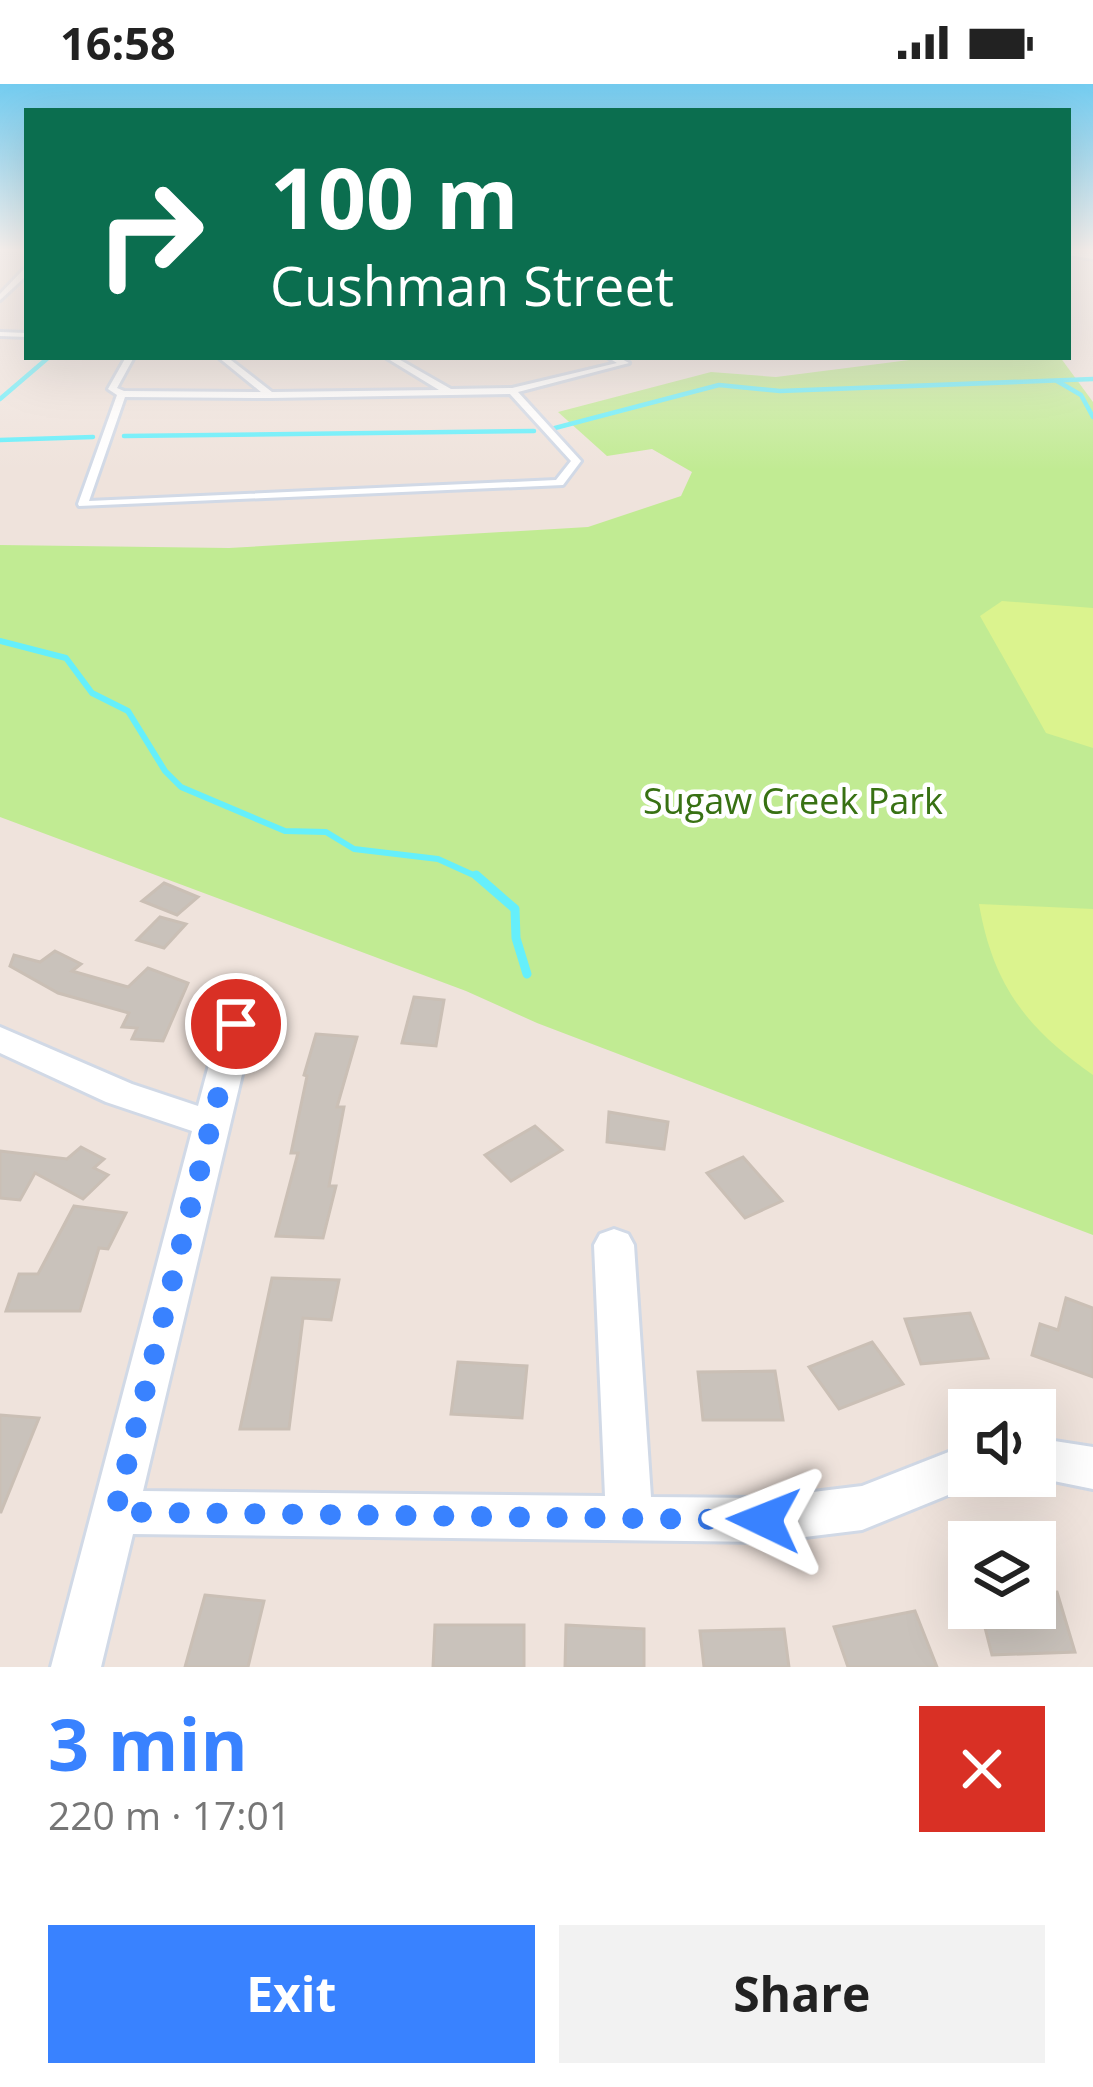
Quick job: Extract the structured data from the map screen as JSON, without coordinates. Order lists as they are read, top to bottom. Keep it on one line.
{"parks":["Sugaw Creek Park"],"page":{"status":"16:58","turn":["100 m","Cushman Street"],"heading":["3 min","220 m · 17:01"],"buttons":["Exit","Share"]}}
